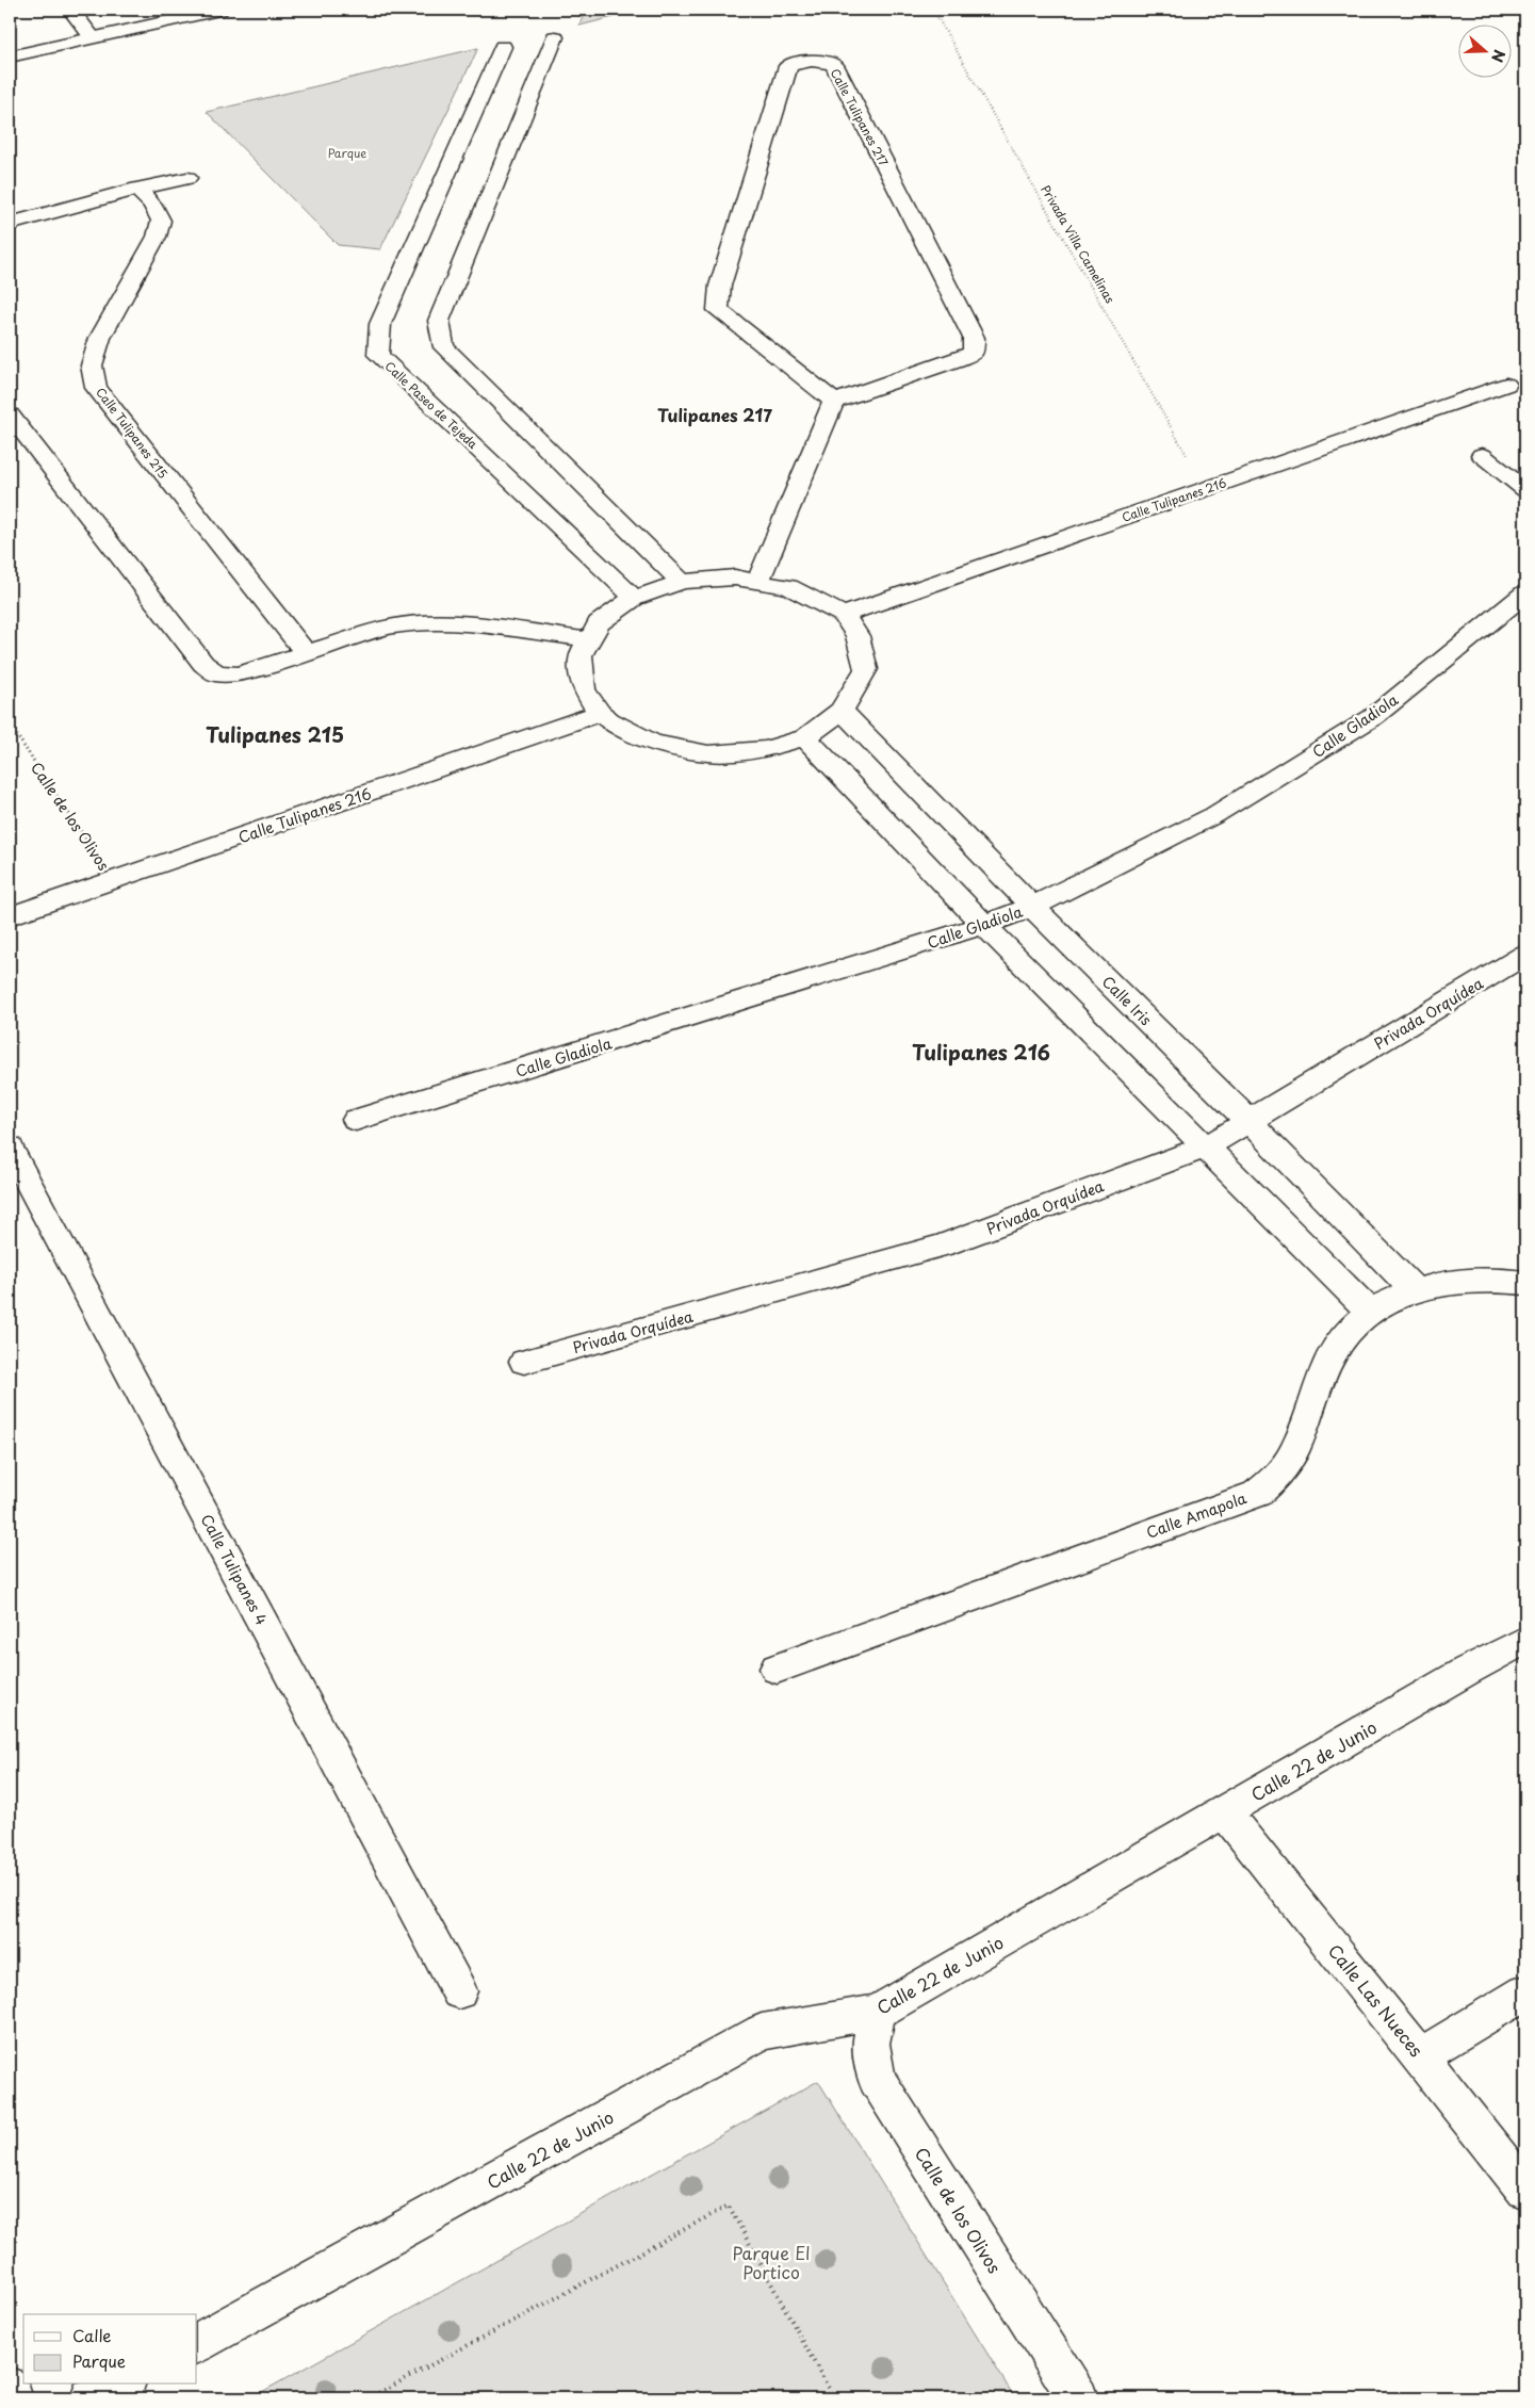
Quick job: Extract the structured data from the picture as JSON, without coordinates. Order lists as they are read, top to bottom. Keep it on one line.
{"streets":{"street":["Calle Tulipanes 217","Calle Paseo de Tejeda","Calle Tulipanes 215","Calle Tulipanes 216","Calle Gladiola","Calle de los Olivos","Calle Iris","Privada Orquídea","Calle Amapola","Calle Tulipanes 4","Calle 22 de Junio","Calle Las Nueces"],"path":["Privada Villa Camelinas"]},"crossings":[["Privada Villa Camelinas","Calle Tulipanes 216"],["Calle Tulipanes 216","Calle de los Olivos"],["Calle Gladiola","Calle Iris"],["Calle de los Olivos","Calle 22 de Junio"],["Calle Iris","Privada Orquídea"],["Calle Iris","Calle Amapola"],["Calle 22 de Junio","Calle Las Nueces"]],"districts":["Tulipanes 217","Tulipanes 215","Tulipanes 216"],"parks":["Parque","Parque El Portico"],"legend":["Calle","Parque"],"north":"right"}
